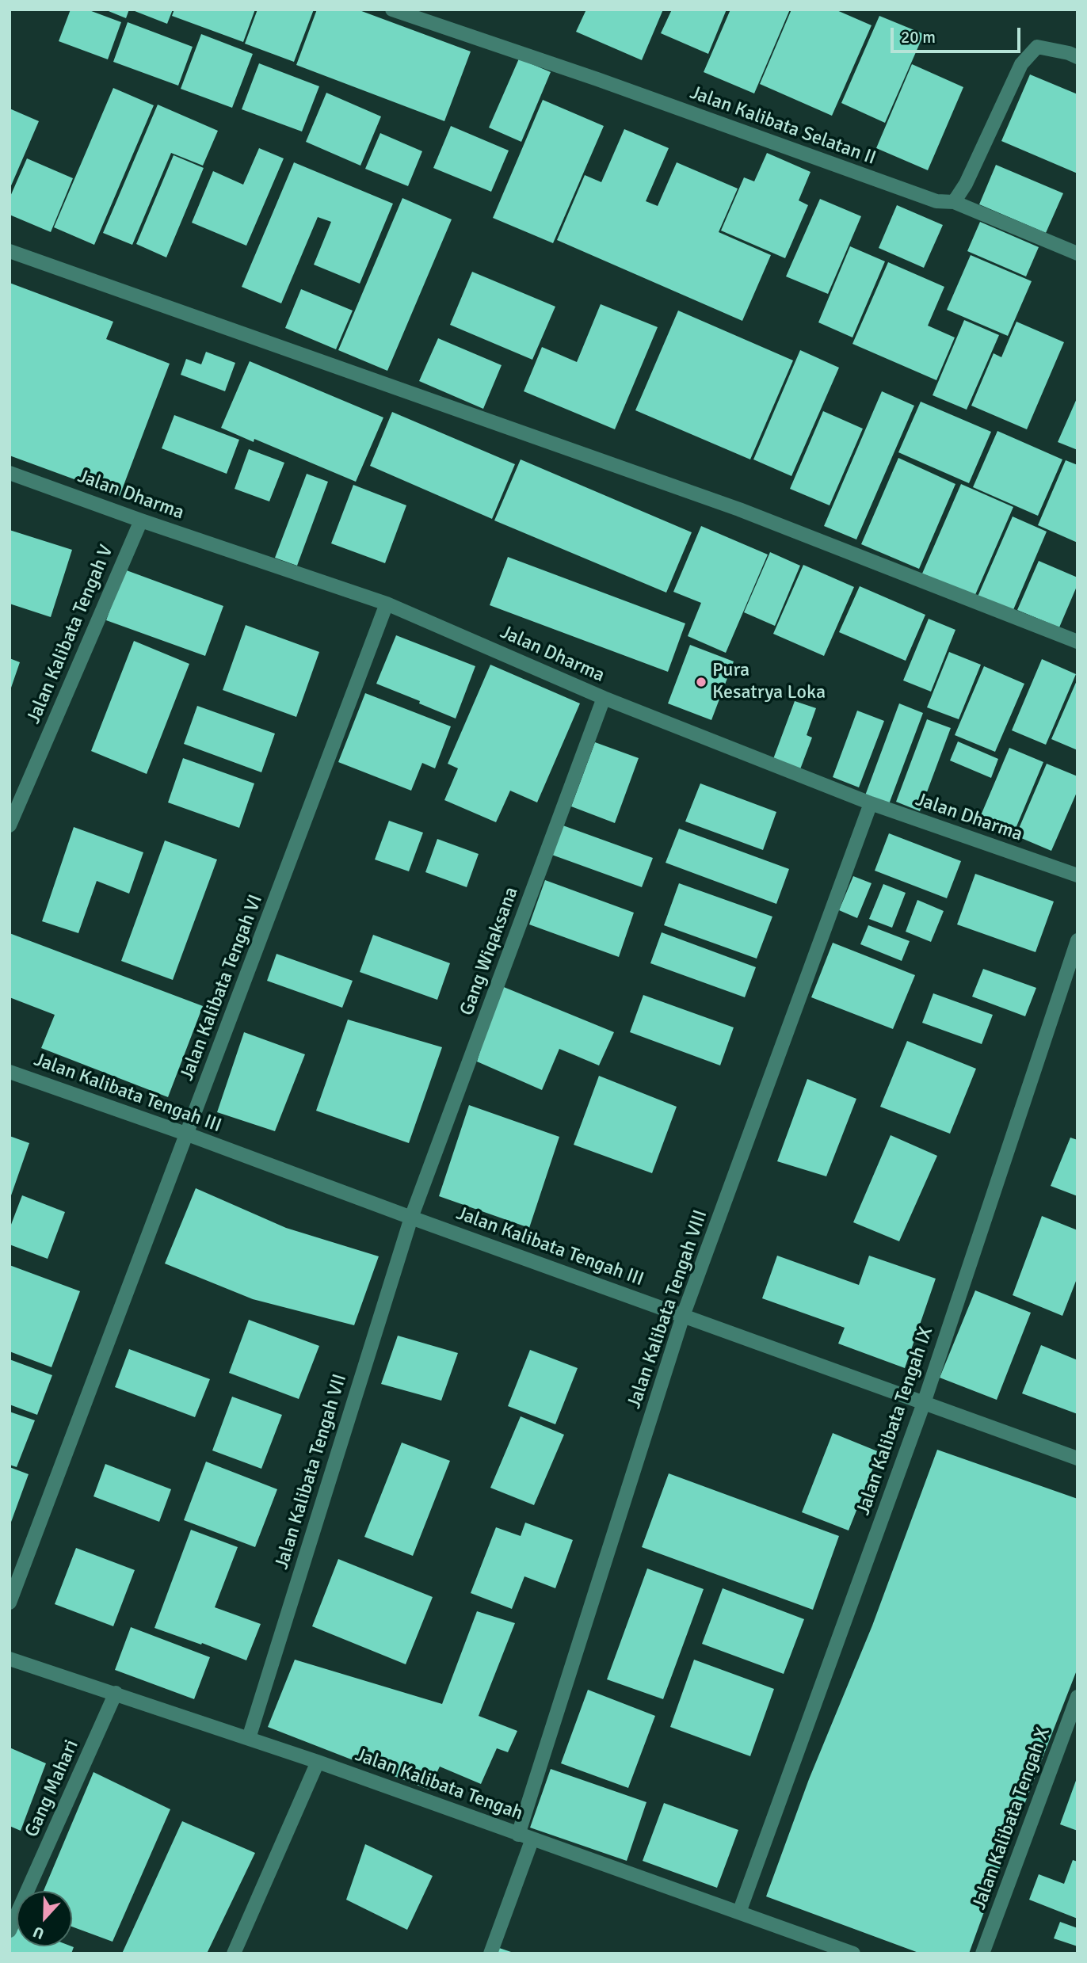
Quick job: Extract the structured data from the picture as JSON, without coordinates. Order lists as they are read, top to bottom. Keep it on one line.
{"streets":{"street":["Jalan Kalibata Selatan II","Jalan Dharma","Jalan Kalibata Tengah V","Gang Wiqaksana","Jalan Kalibata Tengah VI","Jalan Kalibata Tengah III","Jalan Kalibata Tengah VIII","Jalan Kalibata Tengah IX","Jalan Kalibata Tengah VII","Jalan Kalibata Tengah","Gang Mahari","Jalan Kalibata Tengah X"]},"crossings":[["Jalan Dharma","Jalan Kalibata Tengah V"],["Jalan Dharma","Gang Wiqaksana"],["Jalan Dharma","Jalan Kalibata Tengah VI"],["Jalan Dharma","Jalan Kalibata Tengah VIII"],["Gang Wiqaksana","Jalan Kalibata Tengah III"],["Gang Wiqaksana","Jalan Kalibata Tengah VII"],["Jalan Kalibata Tengah VI","Jalan Kalibata Tengah III"],["Jalan Kalibata Tengah III","Jalan Kalibata Tengah VIII"],["Jalan Kalibata Tengah III","Jalan Kalibata Tengah IX"],["Jalan Kalibata Tengah III","Jalan Kalibata Tengah VII"],["Jalan Kalibata Tengah VIII","Jalan Kalibata Tengah"],["Jalan Kalibata Tengah IX","Jalan Kalibata Tengah"],["Jalan Kalibata Tengah VII","Jalan Kalibata Tengah"],["Jalan Kalibata Tengah","Gang Mahari"]],"places":["Pura Kesatrya Loka"],"scale_bar":"20 m","north":"bottom"}
